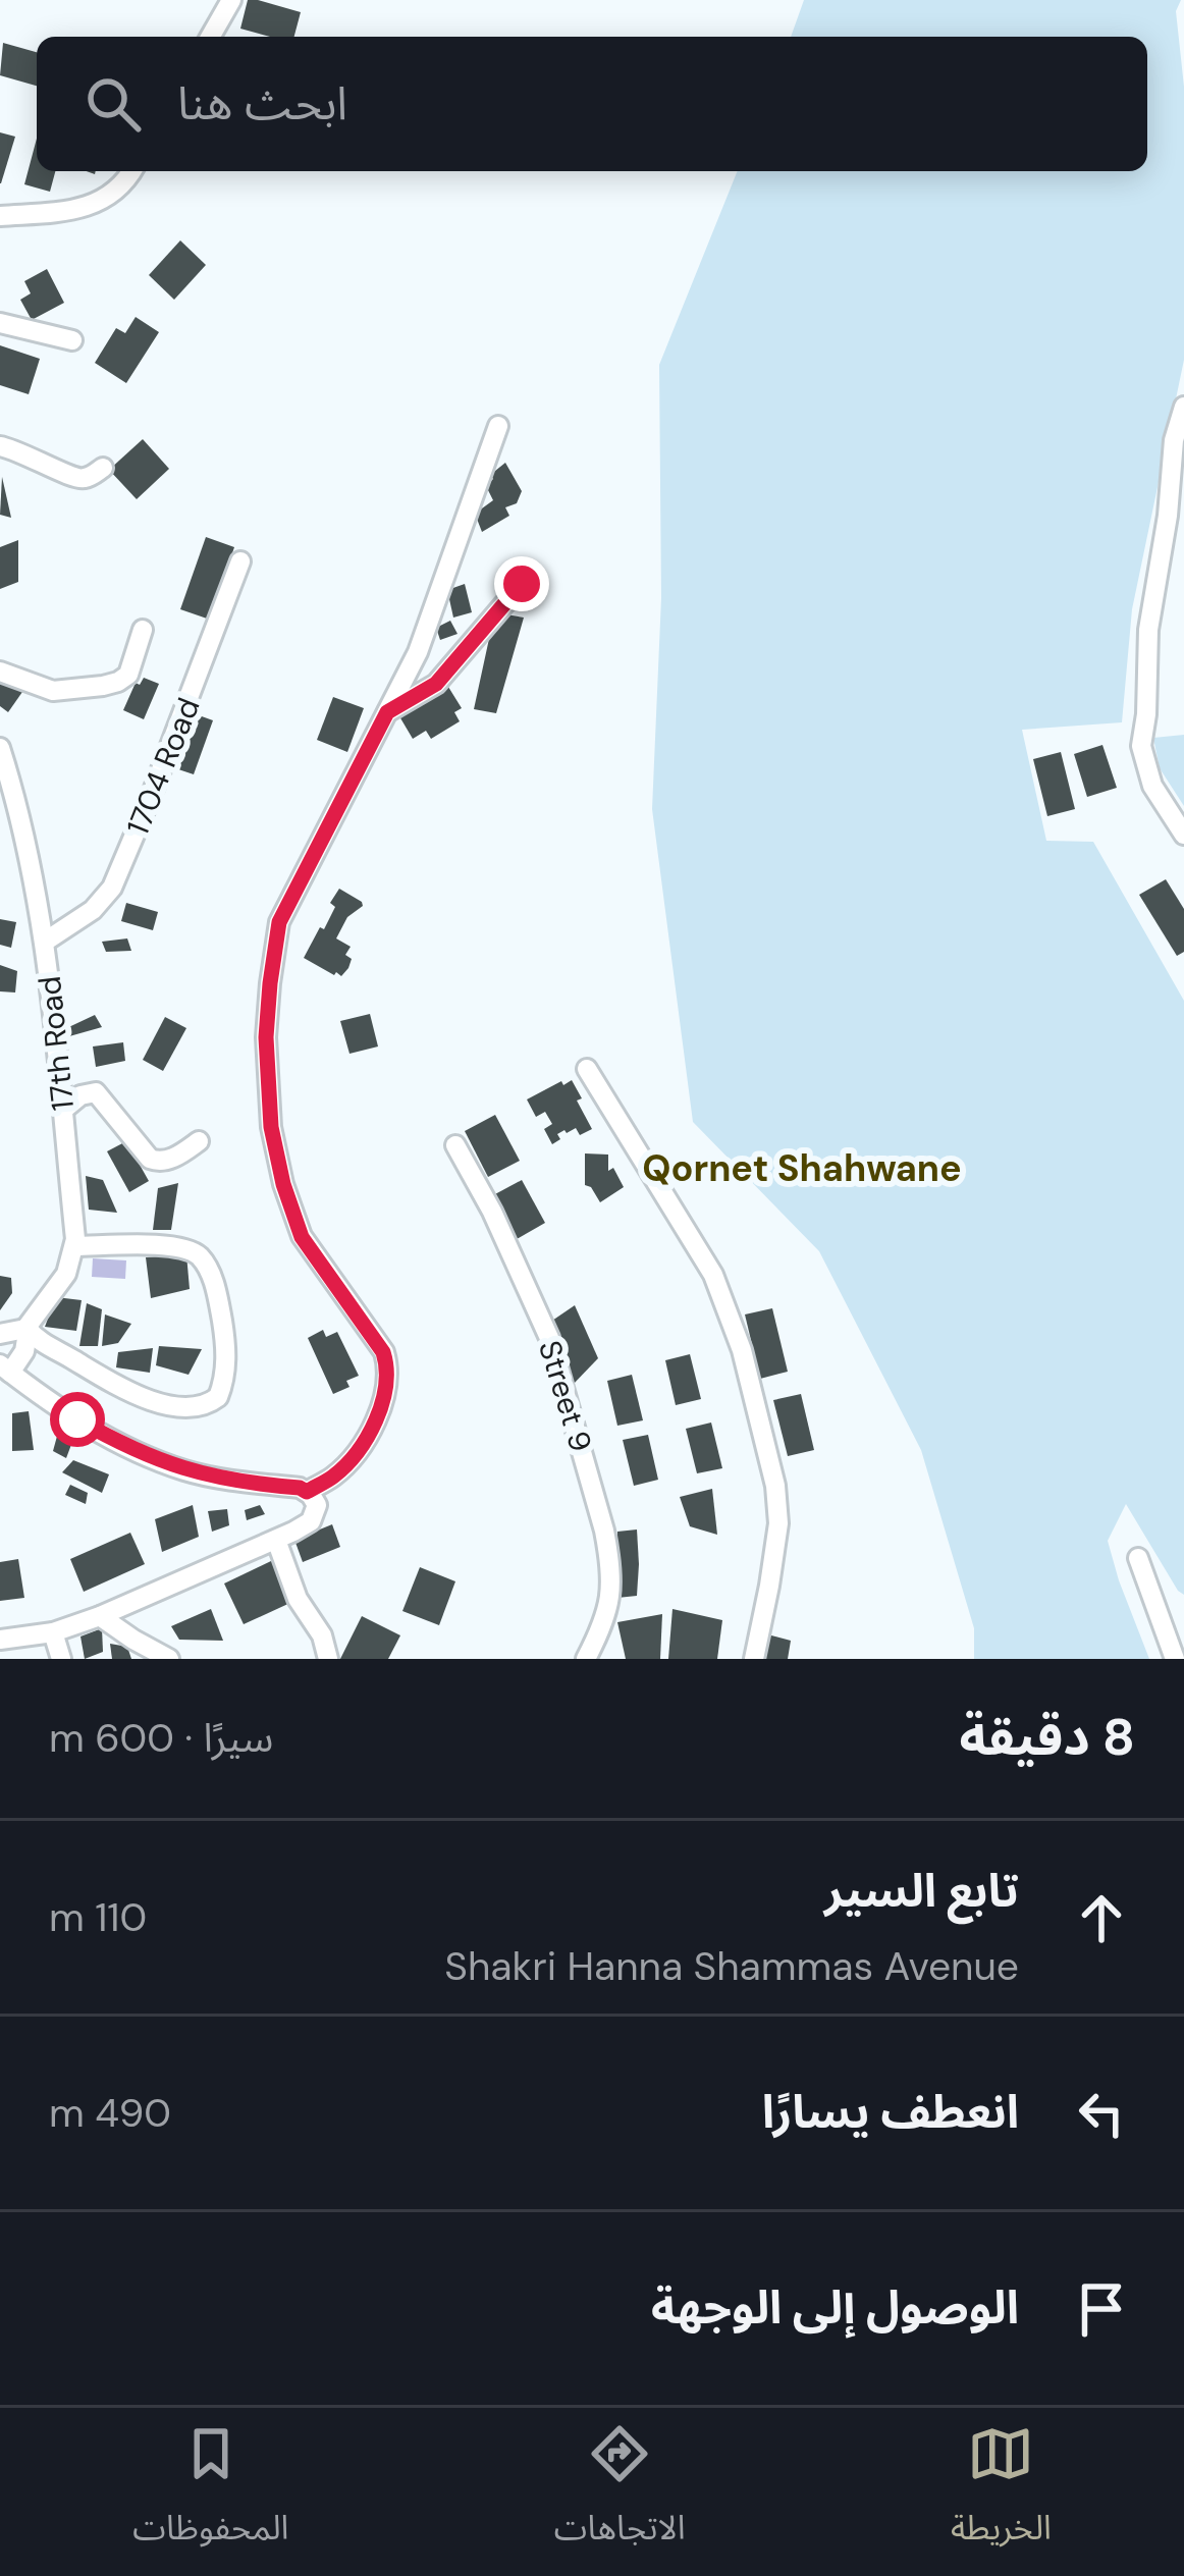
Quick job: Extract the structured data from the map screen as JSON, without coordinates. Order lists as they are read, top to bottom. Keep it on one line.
{"streets":{"street":["1704 Road","17th Road","Street 9"]},"crossings":[["1704 Road","17th Road"]],"districts":["Qornet Shahwane"],"page":{"search":"ابحث هنا","heading":["8 دقيقة","سيرًا · 600 m"],"list":[["تابع السير","Shakri Hanna Shammas Avenue","110 m"],["انعطف يسارًا","490 m"],"الوصول إلى الوجهة"],"nav":["الخريطة","الاتجاهات","المحفوظات"]}}
